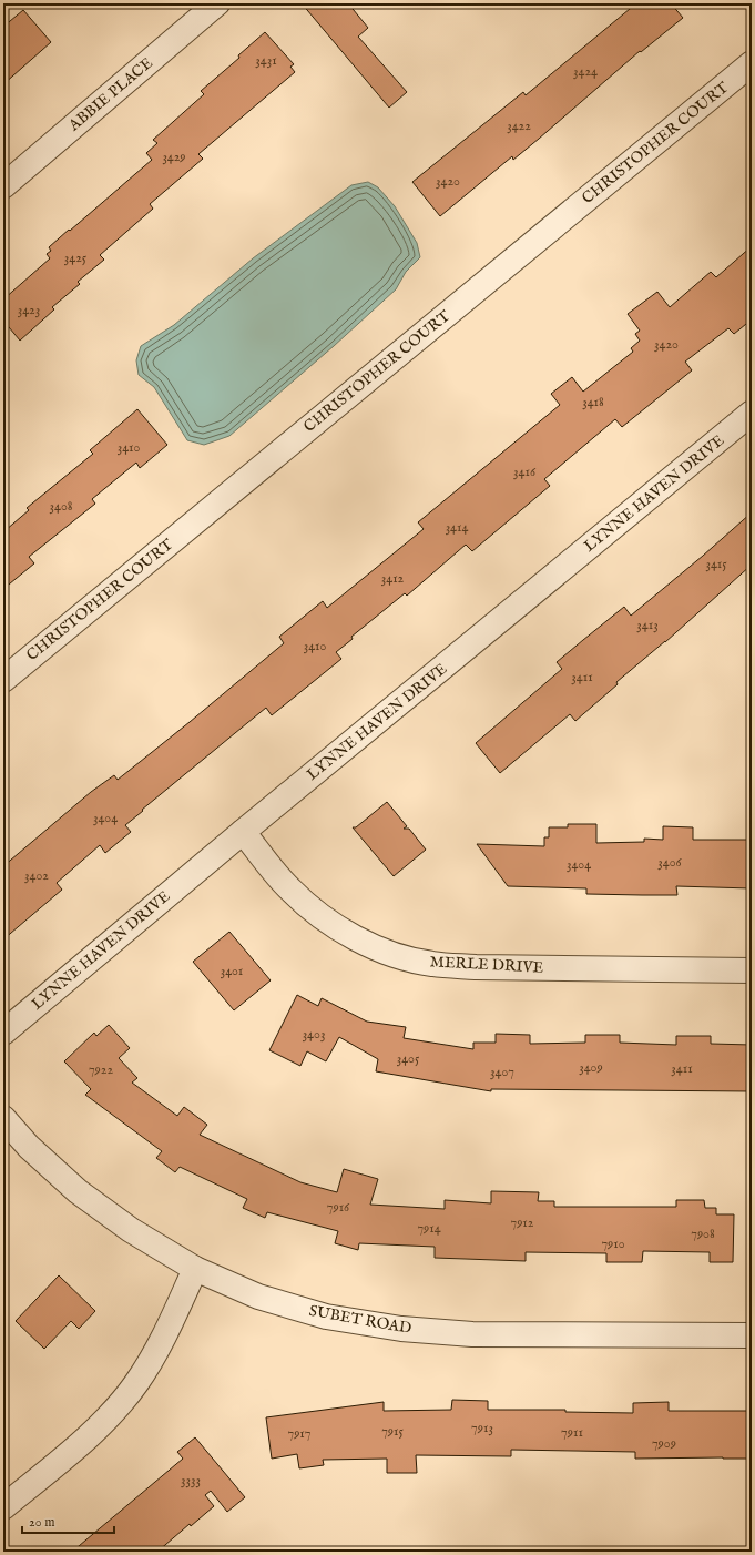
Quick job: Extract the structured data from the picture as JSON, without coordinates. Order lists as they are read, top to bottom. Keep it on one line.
{"streets":{"street":["ABBIE PLACE","CHRISTOPHER COURT","LYNNE HAVEN DRIVE","MERLE DRIVE","SUBET ROAD"]},"crossings":[["LYNNE HAVEN DRIVE","MERLE DRIVE"]],"house_numbers":["3431","3424","3422","3429","3420","3425","3423","3420","3418","3410","3416","3408","3414","3415","3412","3413","3410","3411","3404","3406","3404","3402","3401","3403","3405","3409","3411","7922","3407","7916","7912","7914","7908","7910","7913","7915","7911","7917","7909","3333"],"scale_bar":"20 m"}
